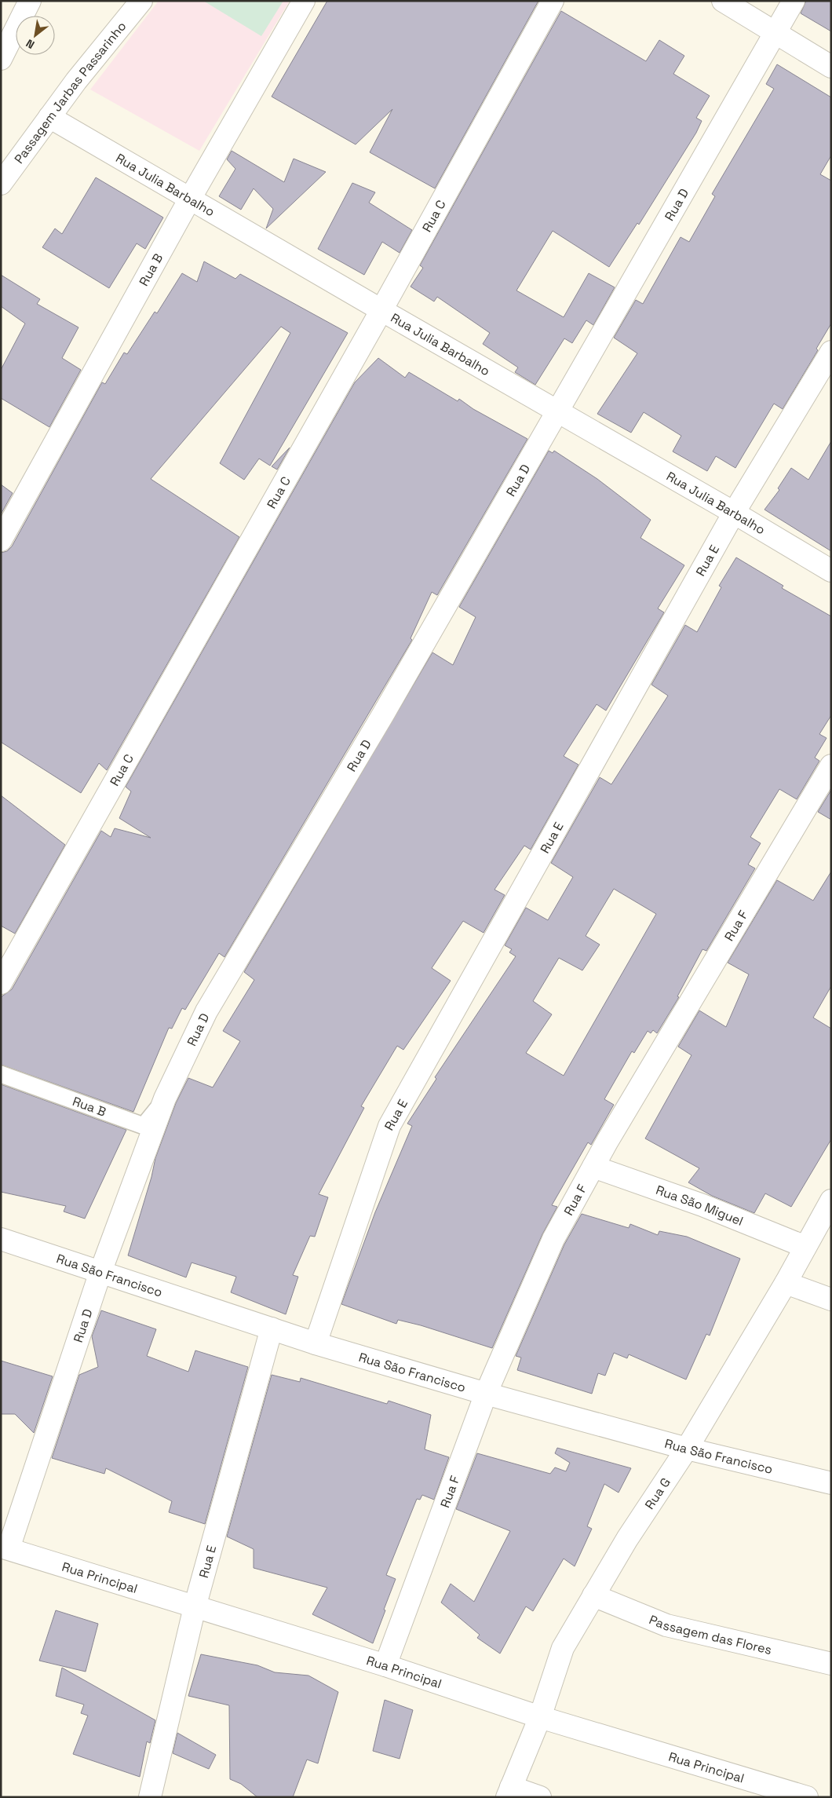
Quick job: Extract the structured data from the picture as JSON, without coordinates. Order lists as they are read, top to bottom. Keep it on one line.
{"streets":{"street":["Passagem Jarbas Passarinho","Rua Julia Barbalho","Rua D","Rua C","Rua B","Rua E","Rua F","Rua São Miguel","Rua São Francisco","Rua G","Rua Principal","Passagem das Flores"]},"crossings":[["Passagem Jarbas Passarinho","Rua Julia Barbalho"],["Rua Julia Barbalho","Rua D"],["Rua Julia Barbalho","Rua C"],["Rua Julia Barbalho","Rua B"],["Rua Julia Barbalho","Rua E"],["Rua D","Rua B"],["Rua D","Rua São Francisco"],["Rua D","Rua Principal"],["Rua E","Rua São Francisco"],["Rua E","Rua Principal"],["Rua F","Rua São Miguel"],["Rua F","Rua São Francisco"],["Rua F","Rua Principal"],["Rua São Miguel","Rua G"],["Rua São Francisco","Rua G"],["Rua G","Rua Principal"],["Rua G","Passagem das Flores"]],"north":"bottom left"}
